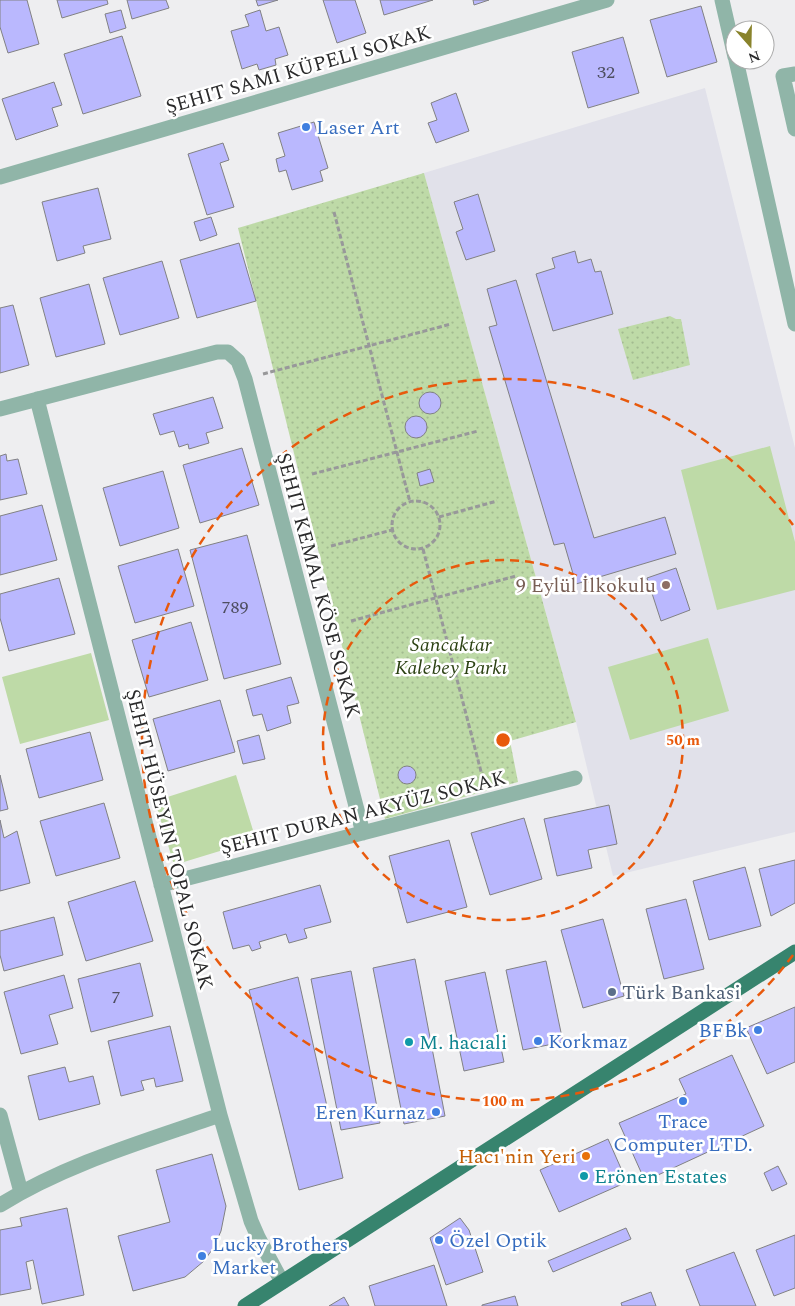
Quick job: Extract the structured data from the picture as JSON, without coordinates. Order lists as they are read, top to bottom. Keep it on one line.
{"streets":{"street":["ŞEHIT SAMI KÜPELI SOKAK","ŞEHIT KEMAL KÖSE SOKAK","ŞEHIT DURAN AKYÜZ SOKAK","ŞEHIT HÜSEYIN TOPAL SOKAK"]},"crossings":[["ŞEHIT KEMAL KÖSE SOKAK","ŞEHIT DURAN AKYÜZ SOKAK"],["ŞEHIT KEMAL KÖSE SOKAK","ŞEHIT HÜSEYIN TOPAL SOKAK"],["ŞEHIT DURAN AKYÜZ SOKAK","ŞEHIT HÜSEYIN TOPAL SOKAK"]],"parks":["Sancaktar Kalebey Parkı"],"places":["Laser Art","9 Eylül İlkokulu","Türk Bankasi","BFBk","Korkmaz","M. hacıali","Trace Computer LTD.","Eren Kurnaz","Hacı'nin Yeri","Erönen Estates","Özel Optik","Lucky Brothers Market"],"house_numbers":["32","789","7"],"north":"bottom","rings":["50 m","100 m"]}
